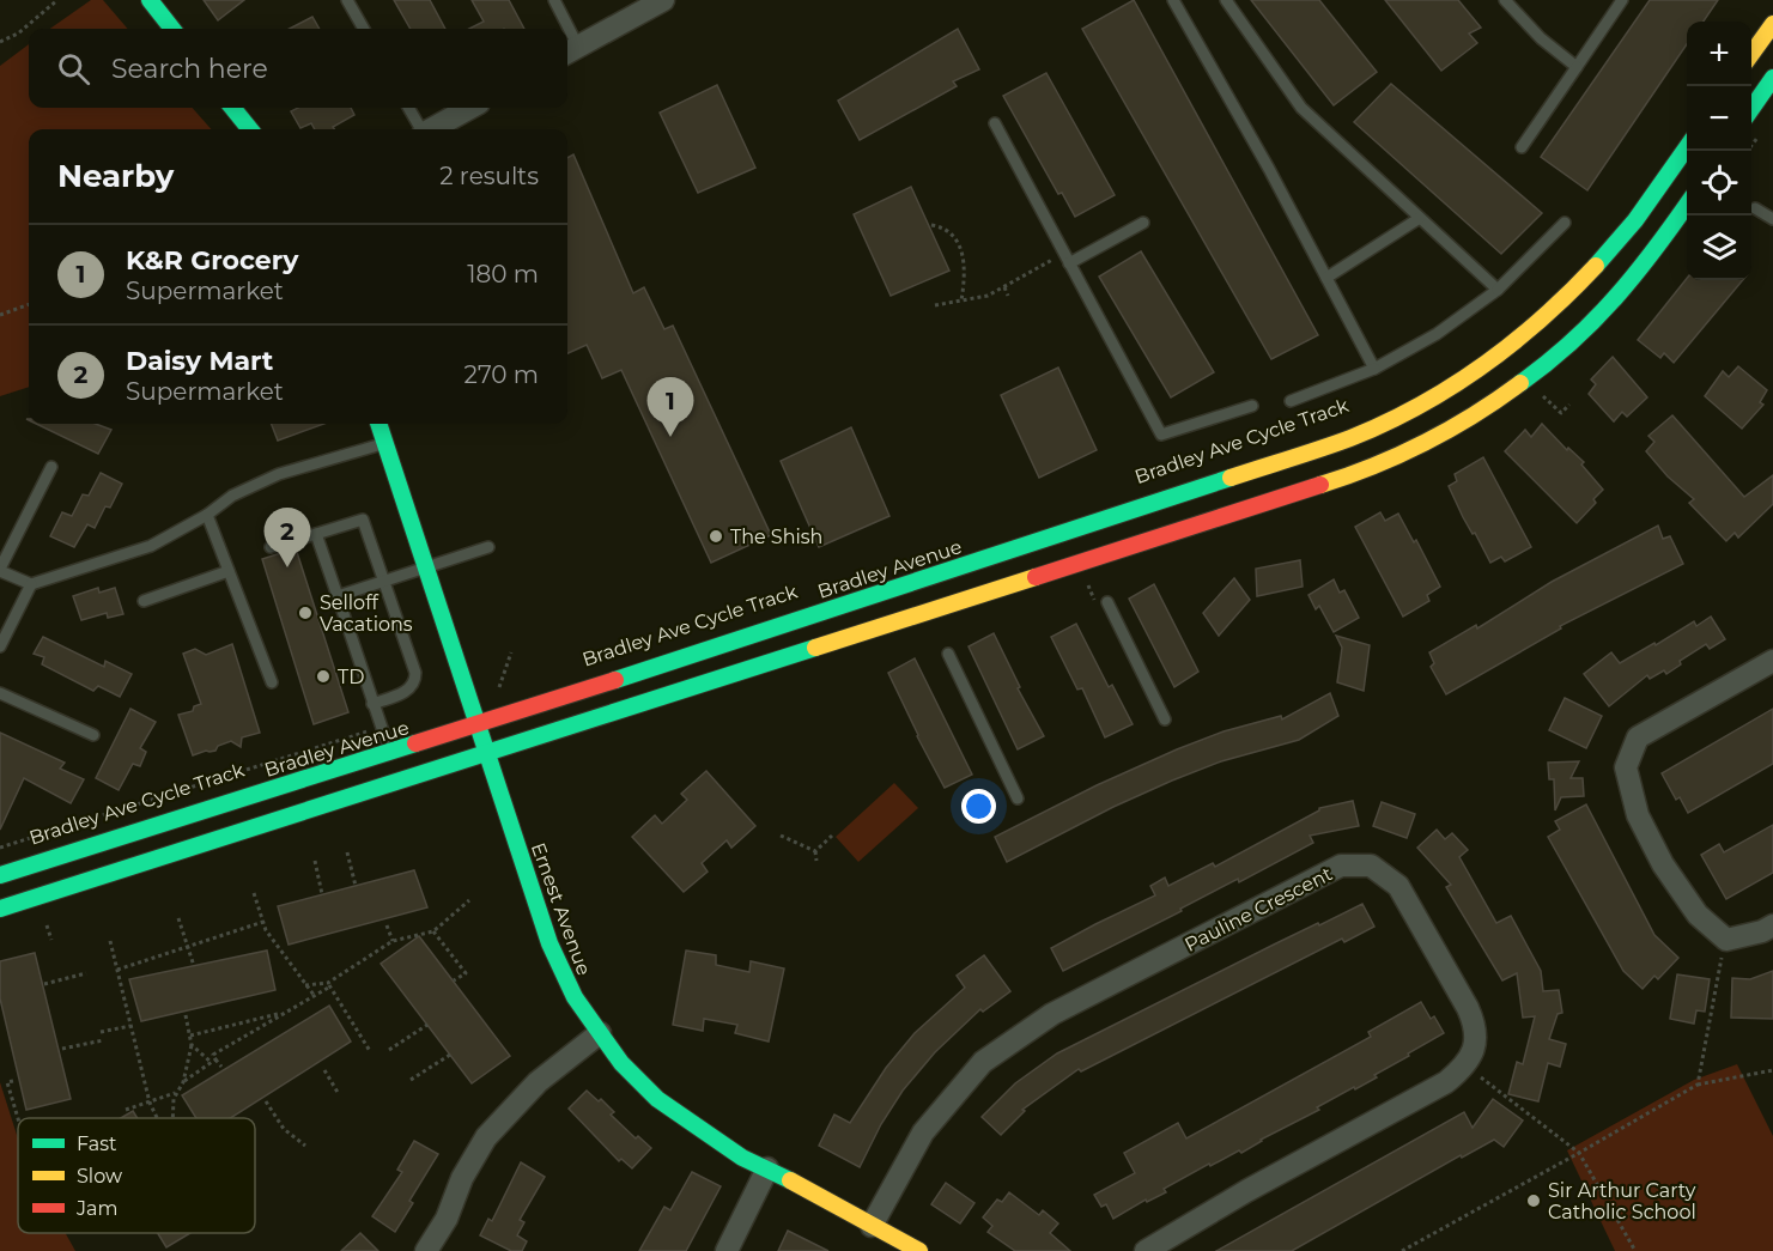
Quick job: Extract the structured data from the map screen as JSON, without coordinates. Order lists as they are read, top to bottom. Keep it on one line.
{"streets":{"main road":["Bradley Avenue","Ernest Avenue"],"street":["Pauline Crescent"]},"crossings":[["Bradley Avenue","Ernest Avenue"],["Ernest Avenue","Pauline Crescent"]],"places":["The Shish","Selloff Vacations","TD","Sir Arthur Carty Catholic School"],"legend":["Fast","Slow","Jam"],"page":{"map_buttons":["+","−"],"search":"Search here","heading":["Nearby","2 results"],"list":[{"mark":"1","name":"K&R Grocery","note":"Supermarket","value":"180 m"},{"mark":"2","name":"Daisy Mart","note":"Supermarket","value":"270 m"}],"pins":["1","2"]}}
